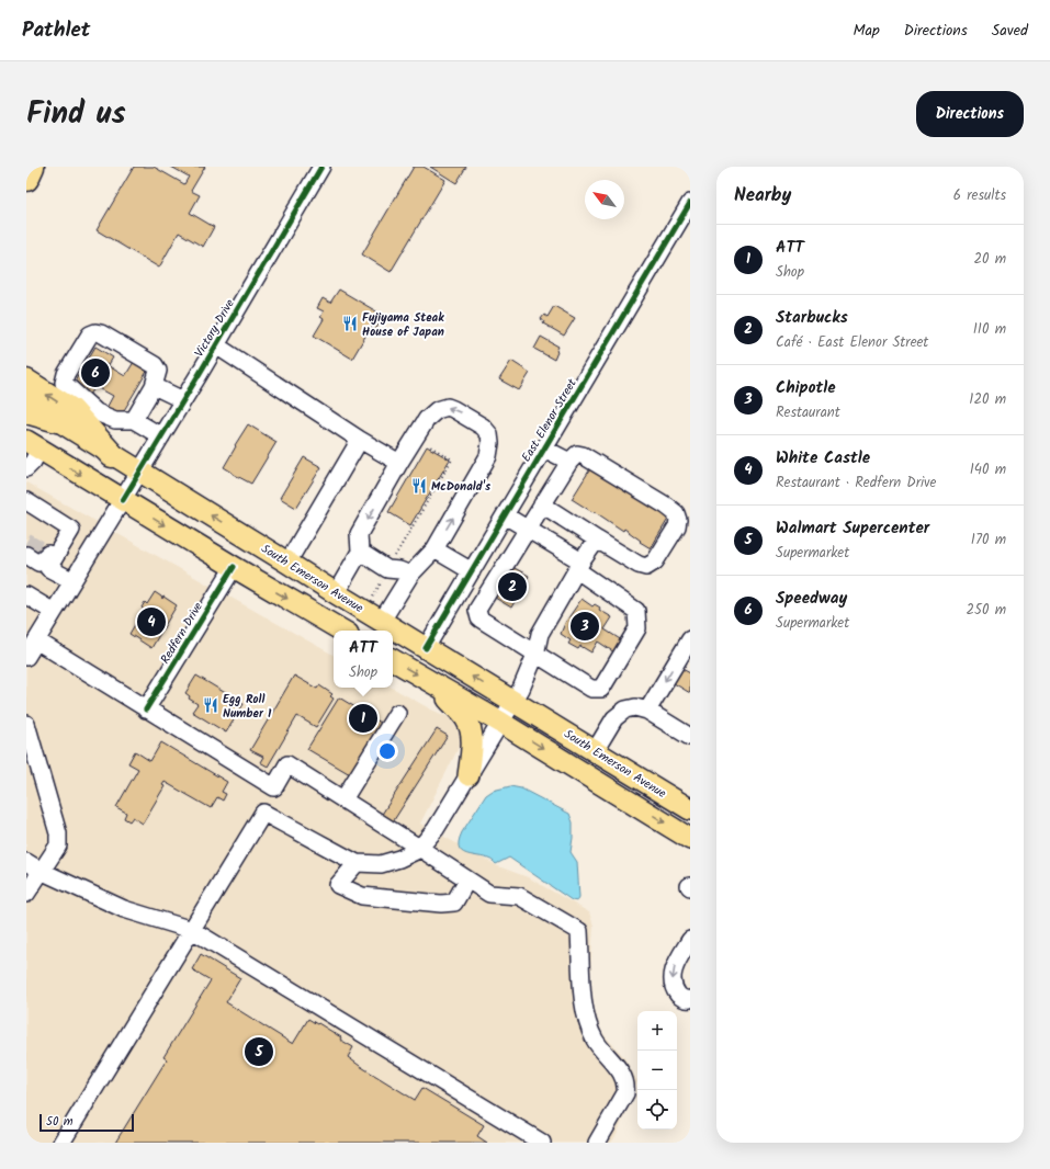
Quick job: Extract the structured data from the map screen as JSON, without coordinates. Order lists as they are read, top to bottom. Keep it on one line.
{"streets":{"main road":["South Emerson Avenue"],"street":["Victory Drive","East Elenor Street","Redfern Drive"]},"crossings":[["Victory Drive","South Emerson Avenue"],["East Elenor Street","South Emerson Avenue"]],"places":{"restaurant":["Fujiyama Steak House of Japan","McDonald's","Egg Roll Number 1"]},"scale_bar":"50 m","north":"top left","page":{"header":"Pathlet","nav":["Map","Directions","Saved"],"title":"Find us","buttons":"Directions","heading":["Nearby","6 results"],"list":[{"mark":"1","name":"ATT","note":"Shop","value":"20 m"},{"mark":"2","name":"Starbucks","note":"Café · East Elenor Street","value":"110 m"},{"mark":"3","name":"Chipotle","note":"Restaurant","value":"120 m"},{"mark":"4","name":"White Castle","note":"Restaurant · Redfern Drive","value":"140 m"},{"mark":"5","name":"Walmart Supercenter","note":"Supermarket","value":"170 m"},{"mark":"6","name":"Speedway","note":"Supermarket","value":"250 m"}],"pins":["6","2","4","3","1","5"],"popup":["ATT","Shop"],"map_buttons":["+","−"],"scale":"50 m"}}
